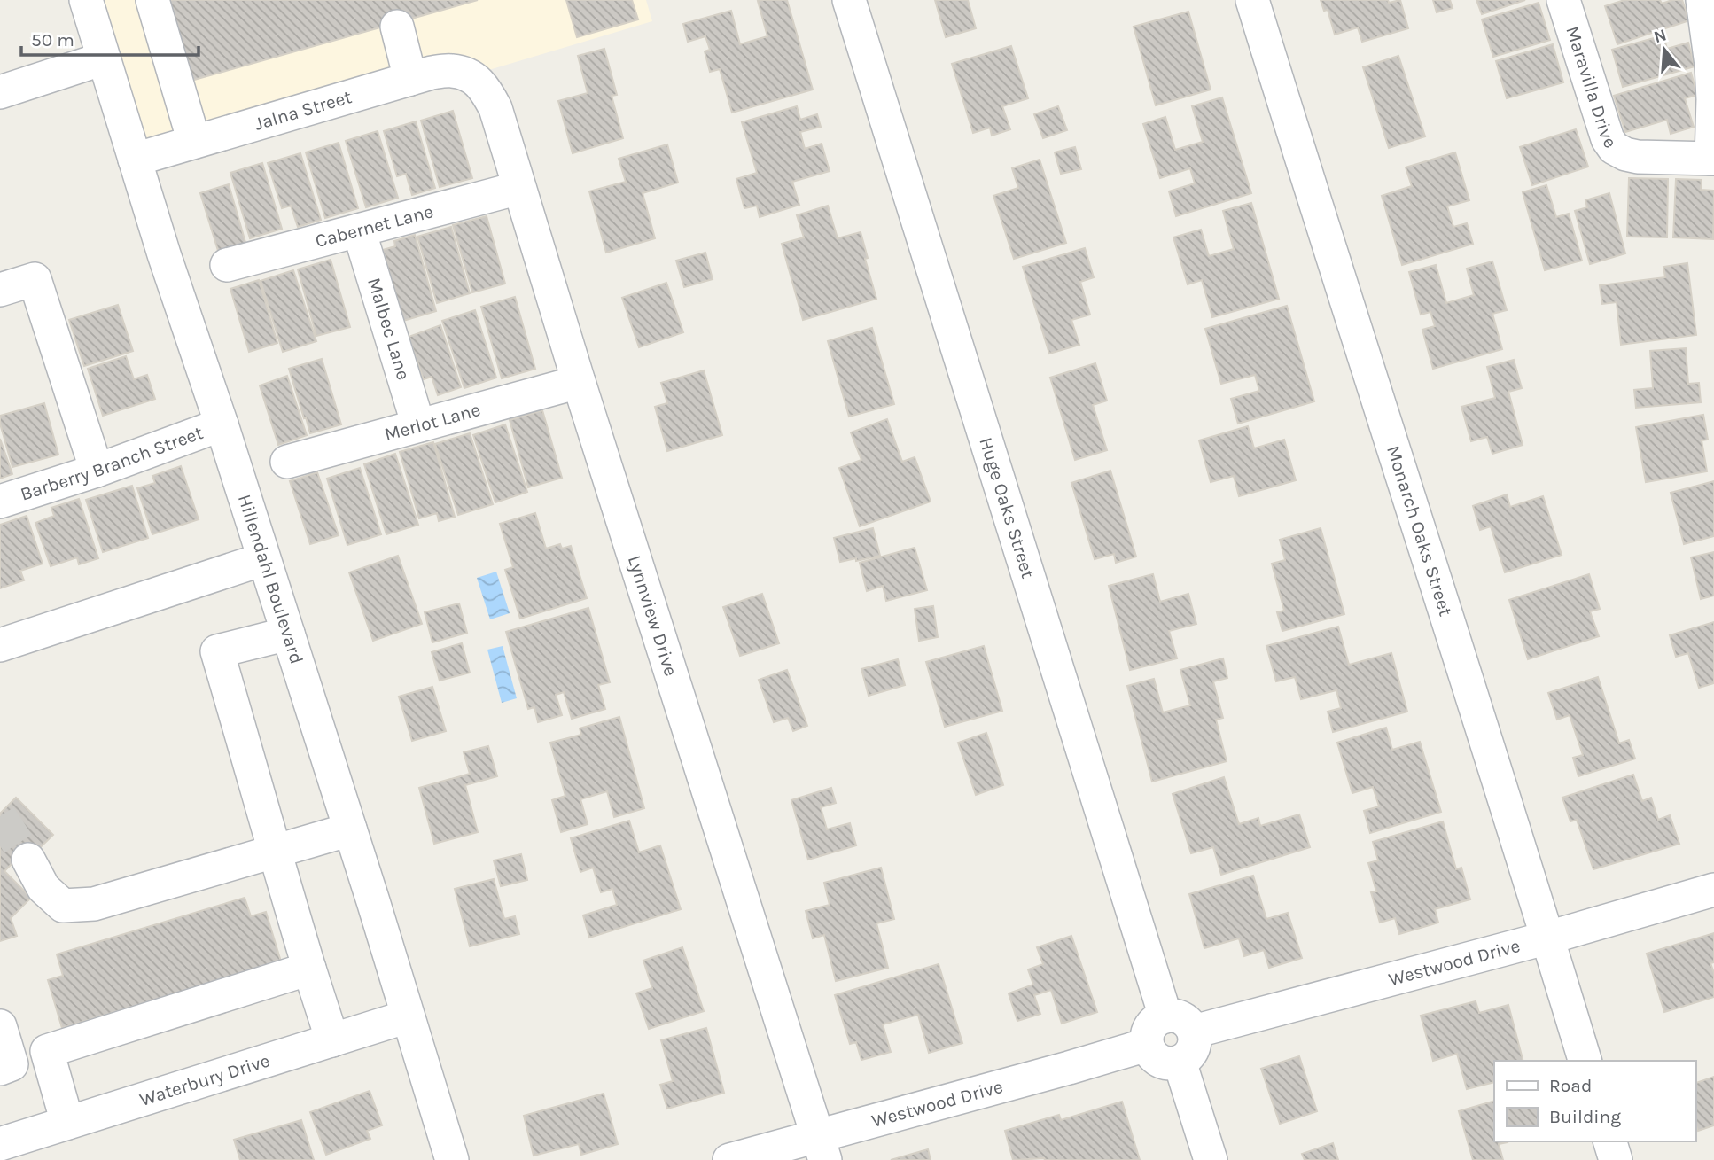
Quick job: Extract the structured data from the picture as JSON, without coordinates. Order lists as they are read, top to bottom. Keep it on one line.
{"streets":{"street":["Maravilla Drive","Jalna Street","Cabernet Lane","Malbec Lane","Merlot Lane","Barberry Branch Street","Huge Oaks Street","Monarch Oaks Street","Hillendahl Boulevard","Lynnview Drive","Westwood Drive","Waterbury Drive"]},"crossings":[["Jalna Street","Hillendahl Boulevard"],["Jalna Street","Lynnview Drive"],["Cabernet Lane","Malbec Lane"],["Cabernet Lane","Lynnview Drive"],["Malbec Lane","Merlot Lane"],["Merlot Lane","Lynnview Drive"],["Barberry Branch Street","Hillendahl Boulevard"],["Huge Oaks Street","Westwood Drive"],["Monarch Oaks Street","Westwood Drive"],["Hillendahl Boulevard","Waterbury Drive"],["Lynnview Drive","Westwood Drive"]],"legend":["Road","Building"],"scale_bar":"50 m","north":"top"}
